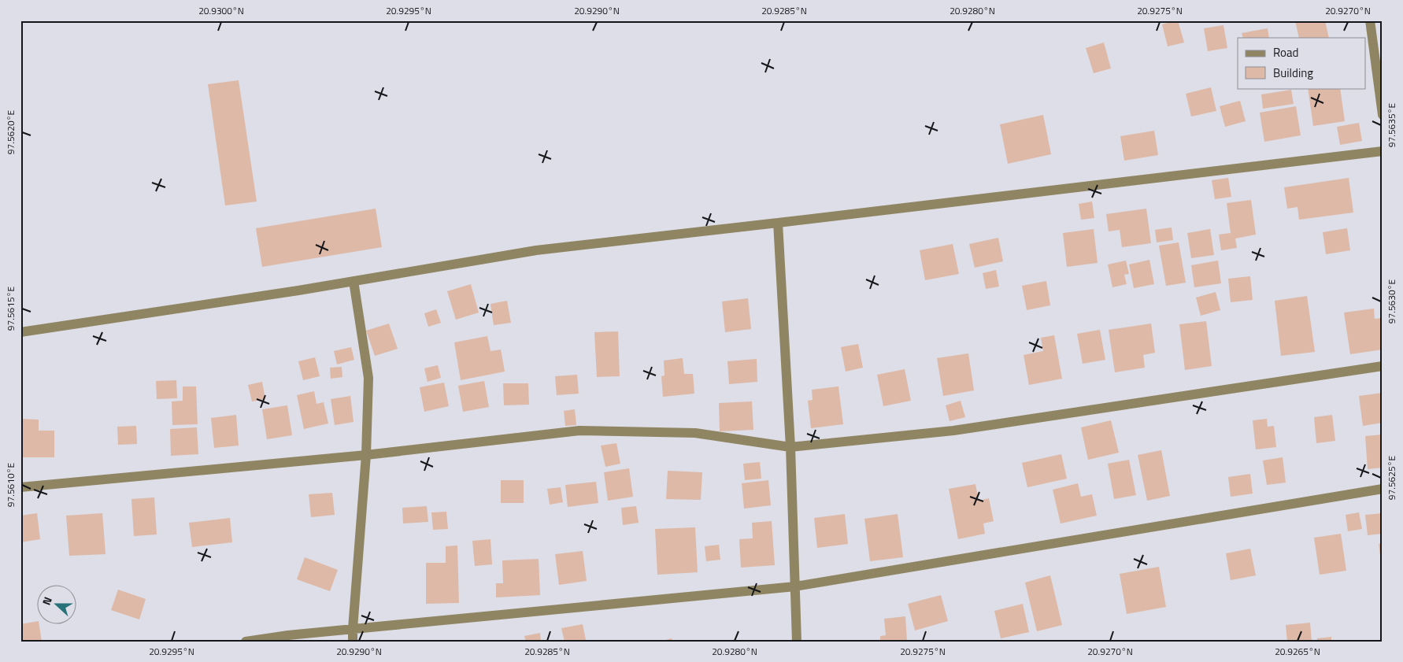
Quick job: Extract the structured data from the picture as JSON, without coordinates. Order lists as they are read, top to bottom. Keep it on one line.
{"legend":["Road","Building"],"north":"left","coordinates":["20.9300°N","20.9295°N","20.9290°N","20.9285°N","20.9280°N","20.9275°N","20.9270°N","97.5635°E","97.5620°E","97.5630°E","97.5615°E","97.5625°E","97.5610°E","20.9265°N"]}
